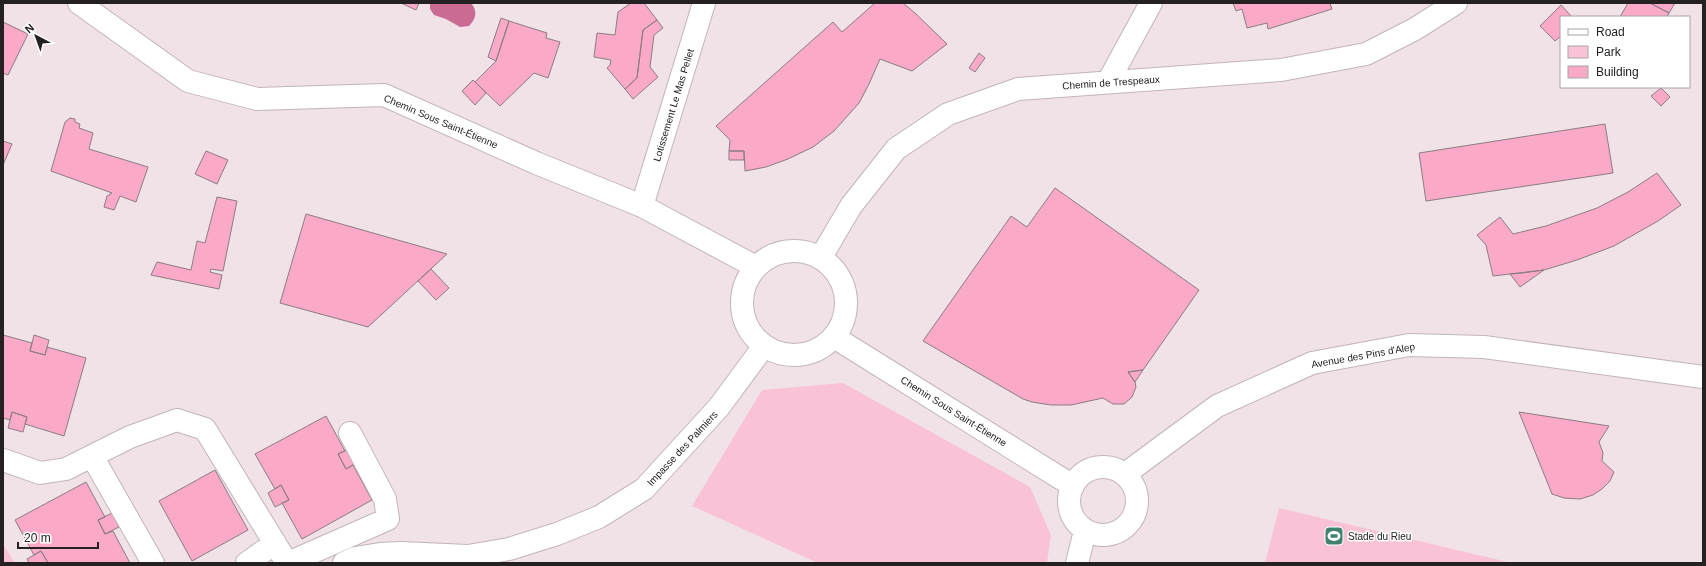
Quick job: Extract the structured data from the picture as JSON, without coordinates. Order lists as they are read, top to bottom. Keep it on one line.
{"streets":{"street":["Chemin de Trespeaux","Lotissement Le Mas Pellet","Chemin Sous Saint-Étienne","Avenue des Pins d'Alep","Impasse des Palmiers"]},"crossings":[["Chemin de Trespeaux","Chemin Sous Saint-Étienne"],["Chemin de Trespeaux","Impasse des Palmiers"],["Lotissement Le Mas Pellet","Chemin Sous Saint-Étienne"],["Chemin Sous Saint-Étienne","Avenue des Pins d'Alep"],["Chemin Sous Saint-Étienne","Impasse des Palmiers"]],"places":{"sports":["Stade du Rieu"]},"legend":["Road","Park","Building"],"scale_bar":"20 m","north":"top left"}
